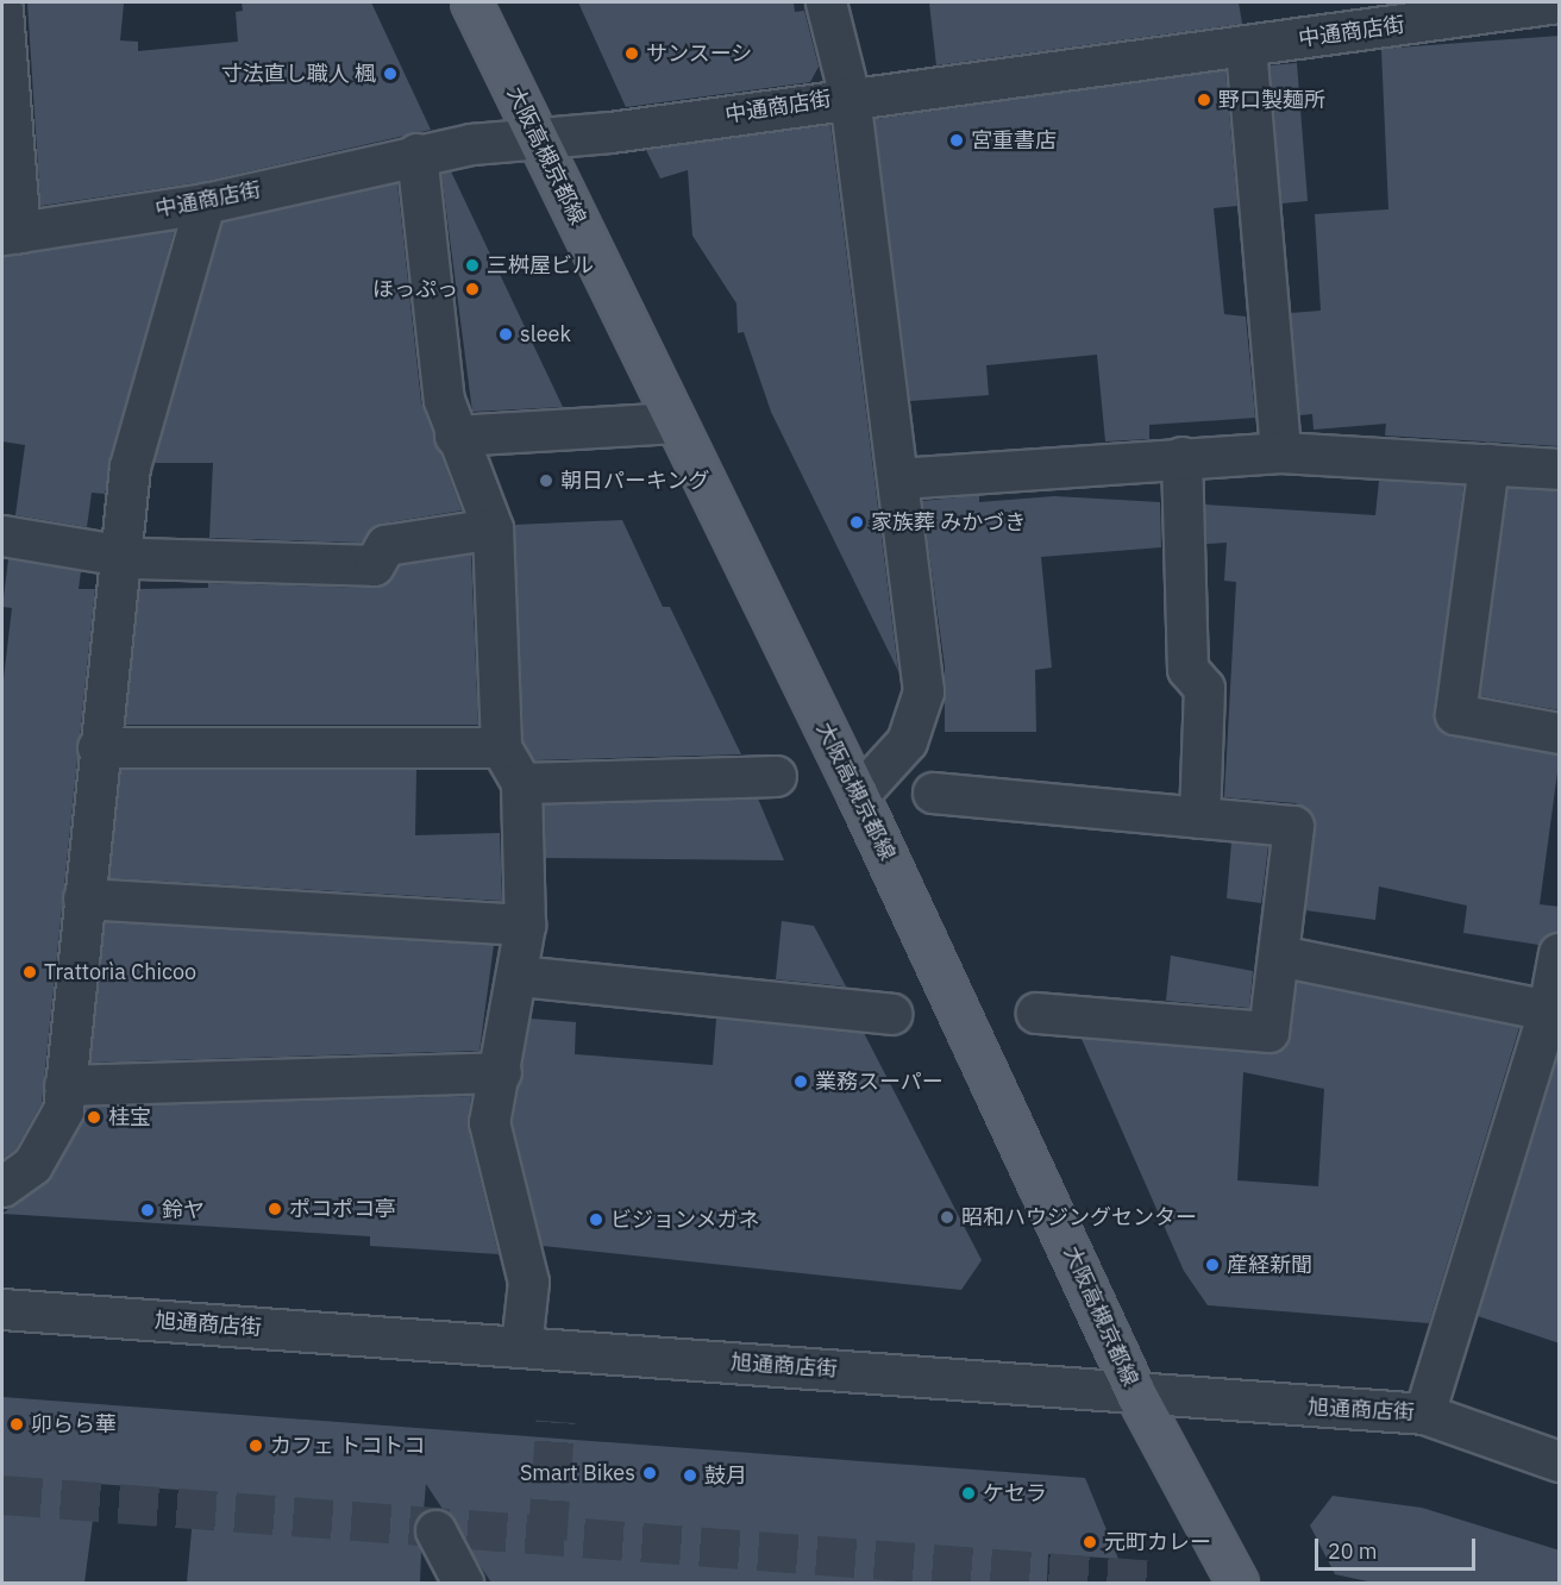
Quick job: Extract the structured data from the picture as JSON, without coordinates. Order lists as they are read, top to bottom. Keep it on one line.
{"streets":{"main road":["大阪高槻京都線"],"street":["中通商店街","旭通商店街"]},"crossings":[["中通商店街","大阪高槻京都線"],["大阪高槻京都線","旭通商店街"]],"places":["サンスーシ","寸法直し職人 楓","野口製麺所","宮重書店","三桝屋ビル","ほっぷっ","sleek","朝日パーキング","家族葬 みかづき","Trattorìa Chicoo","業務スーパー","桂宝","ポコポコ亭","鈴ヤ","昭和ハウジングセンター","ビジョンメガネ","産経新聞","卯らら華","カフェ トコトコ","Smart Bikes","鼓月","ケセラ","元町カレー"],"scale_bar":"20 m"}
